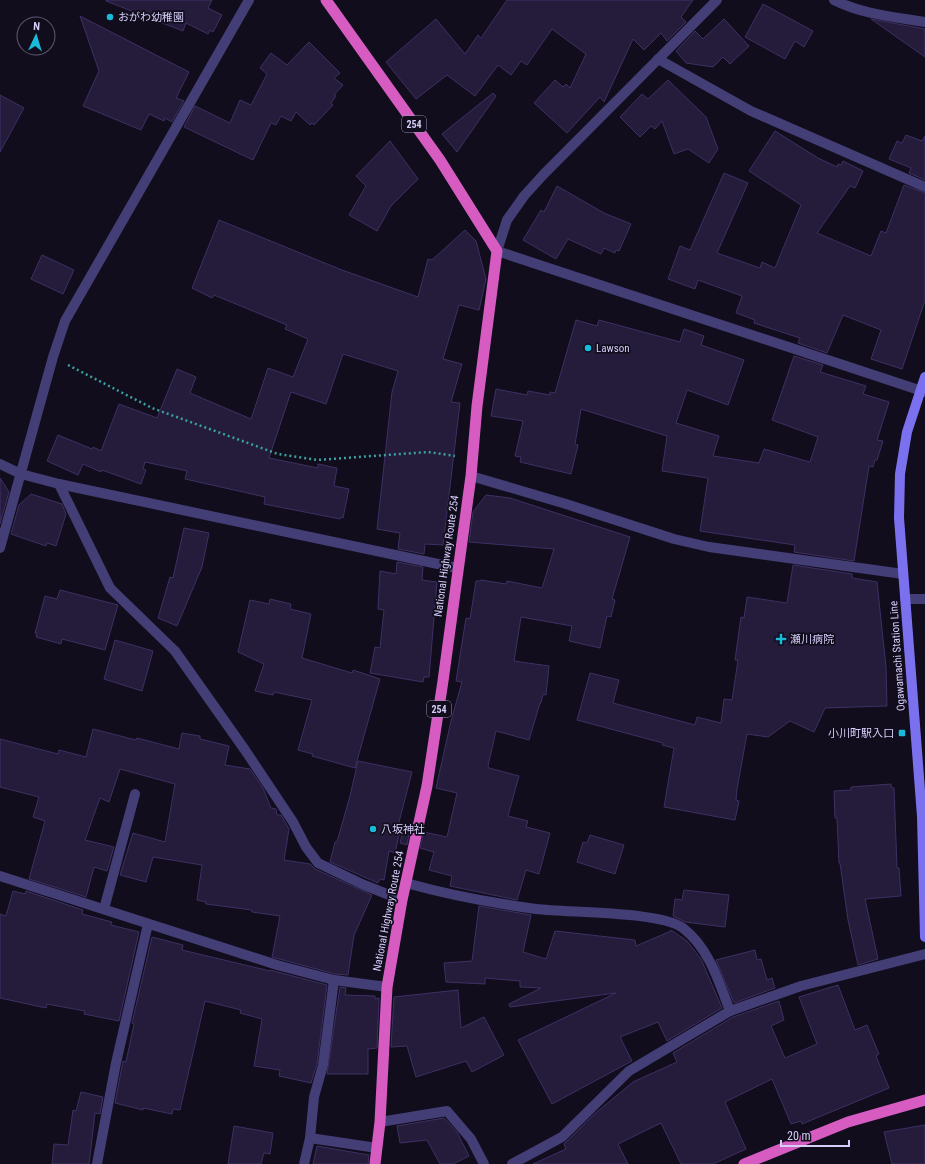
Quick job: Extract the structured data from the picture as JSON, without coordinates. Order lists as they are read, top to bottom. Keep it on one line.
{"streets":{"highway":["254","National Highway Route 254"],"main road":["Ogawamachi Station Line"]},"crossings":[["254","National Highway Route 254"]],"places":{"other":["おがわ幼稚園","Lawson","八坂神社"],"health":["瀬川病院"],"transit":["小川町駅入口"]},"scale_bar":"20 m","north":"top"}
